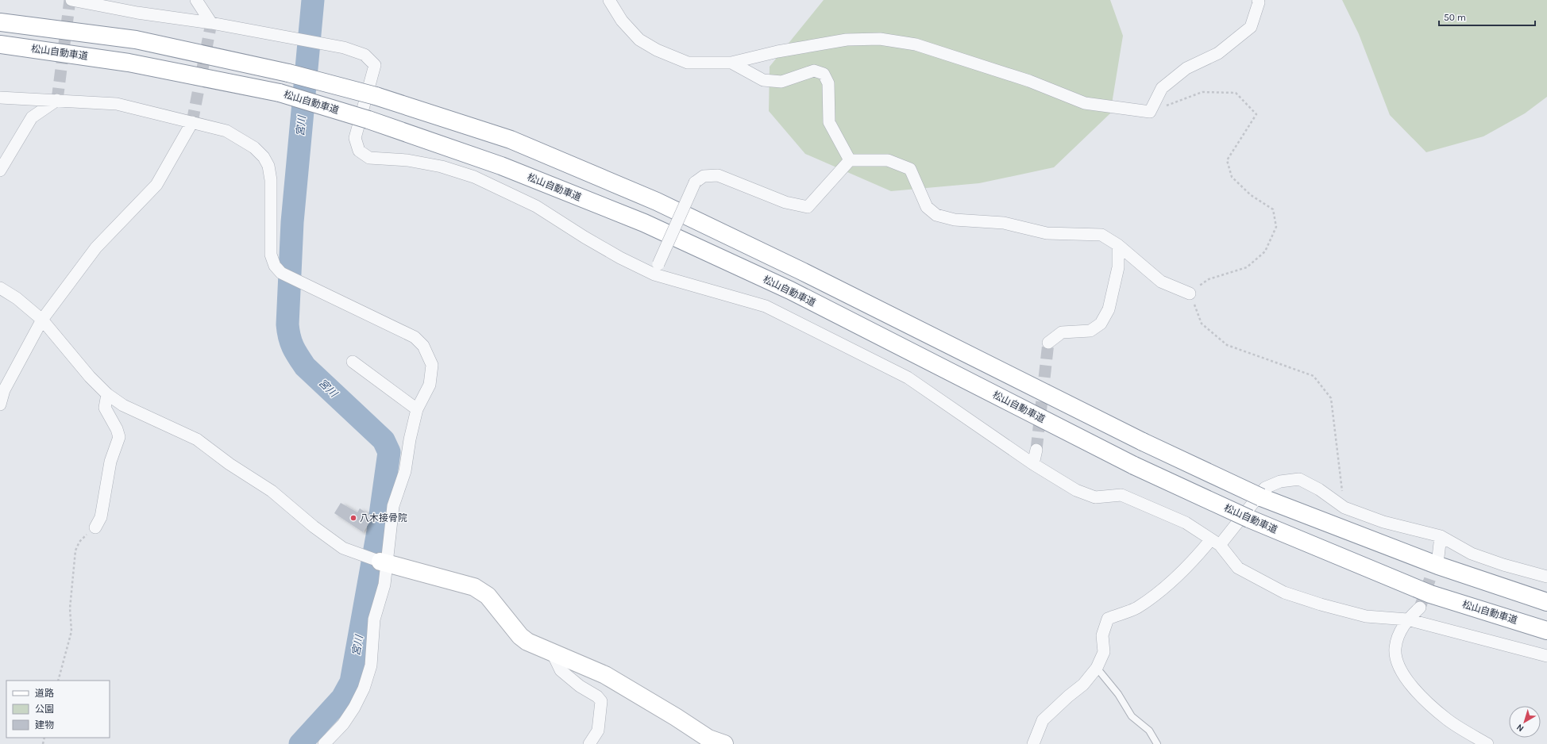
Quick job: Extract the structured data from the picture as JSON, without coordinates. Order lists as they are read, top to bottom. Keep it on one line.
{"streets":{"main road":["松山自動車道"]},"water":["宮川"],"places":["八木接骨院"],"legend":["道路","公園","建物"],"scale_bar":"50 m","north":"bottom left"}
